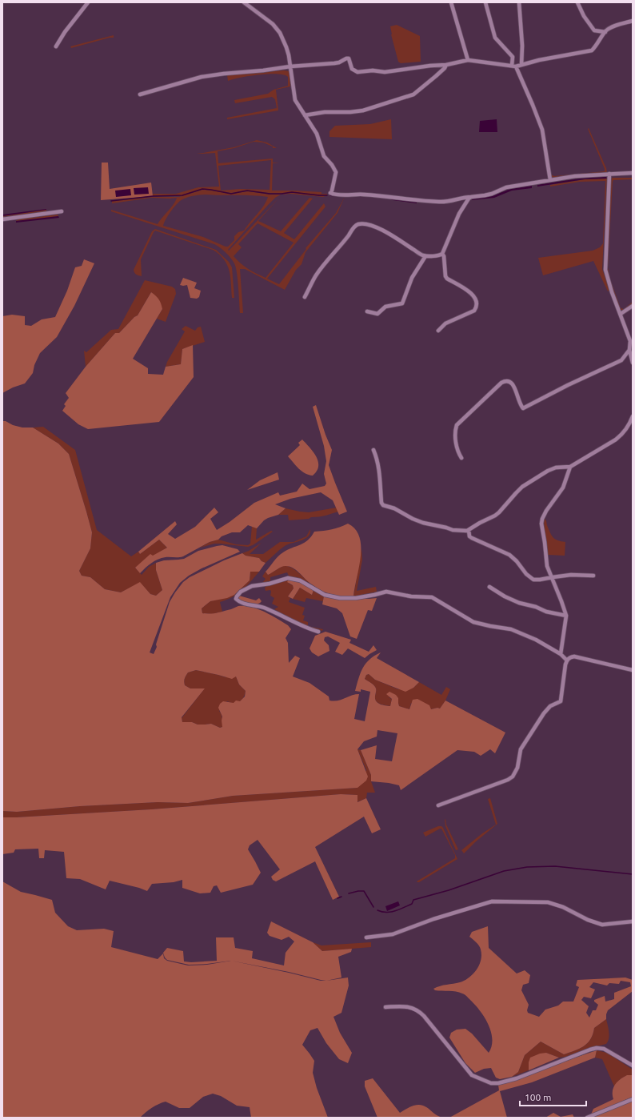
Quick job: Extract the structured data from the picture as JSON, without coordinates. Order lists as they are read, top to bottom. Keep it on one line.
{"scale_bar":"100 m"}
